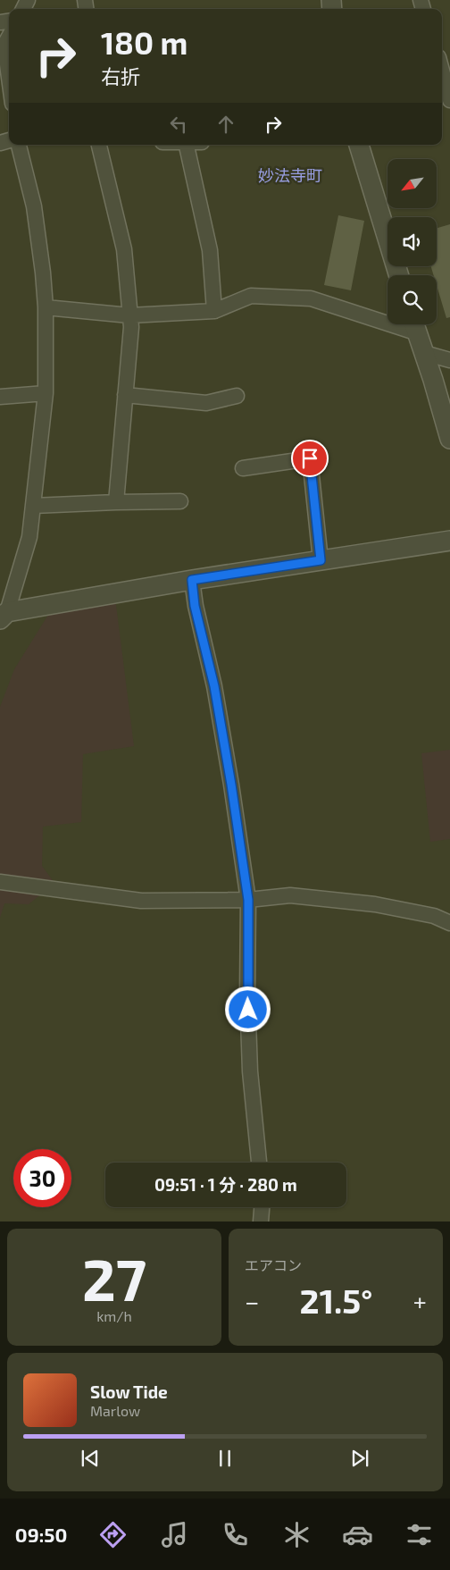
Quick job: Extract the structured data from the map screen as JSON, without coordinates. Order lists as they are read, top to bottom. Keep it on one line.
{"districts":["妙法寺町"],"north":"bottom left","page":{"turn":["180 m","右折"],"limit":"30","trip":"09:51 · 1 分 · 280 m","tile":[["27","km/h"],"エアコン"],"heat":["−","21.5°","+"],"song":["Slow Tide","Marlow"],"tabs":"09:50"}}
